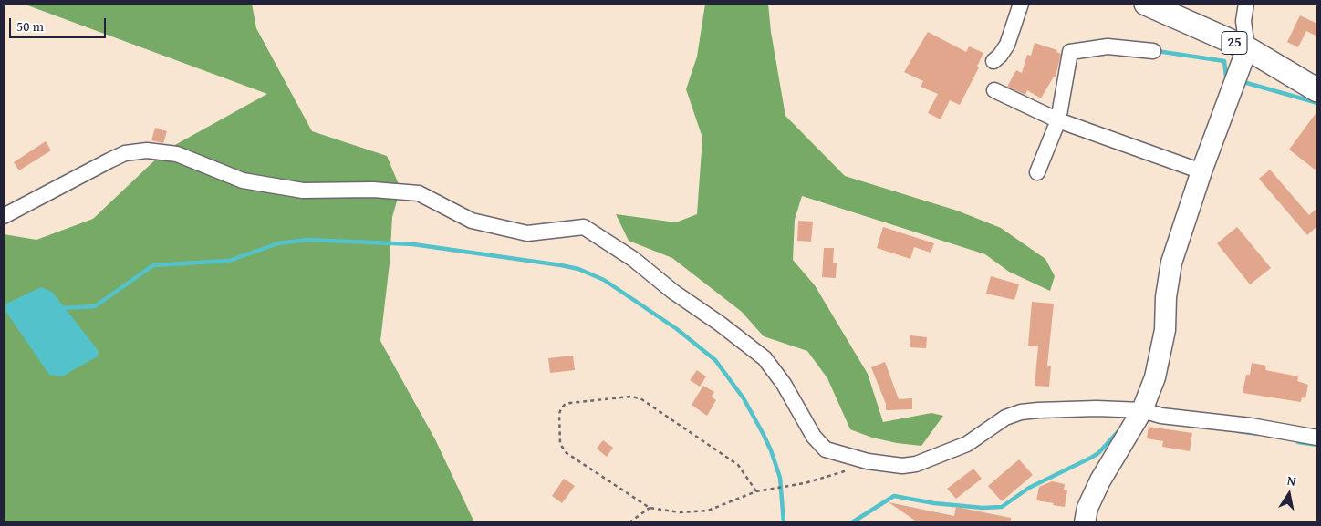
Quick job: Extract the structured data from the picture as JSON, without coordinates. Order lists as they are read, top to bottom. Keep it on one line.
{"streets":{"main road":["25"]},"scale_bar":"50 m","north":"top"}
